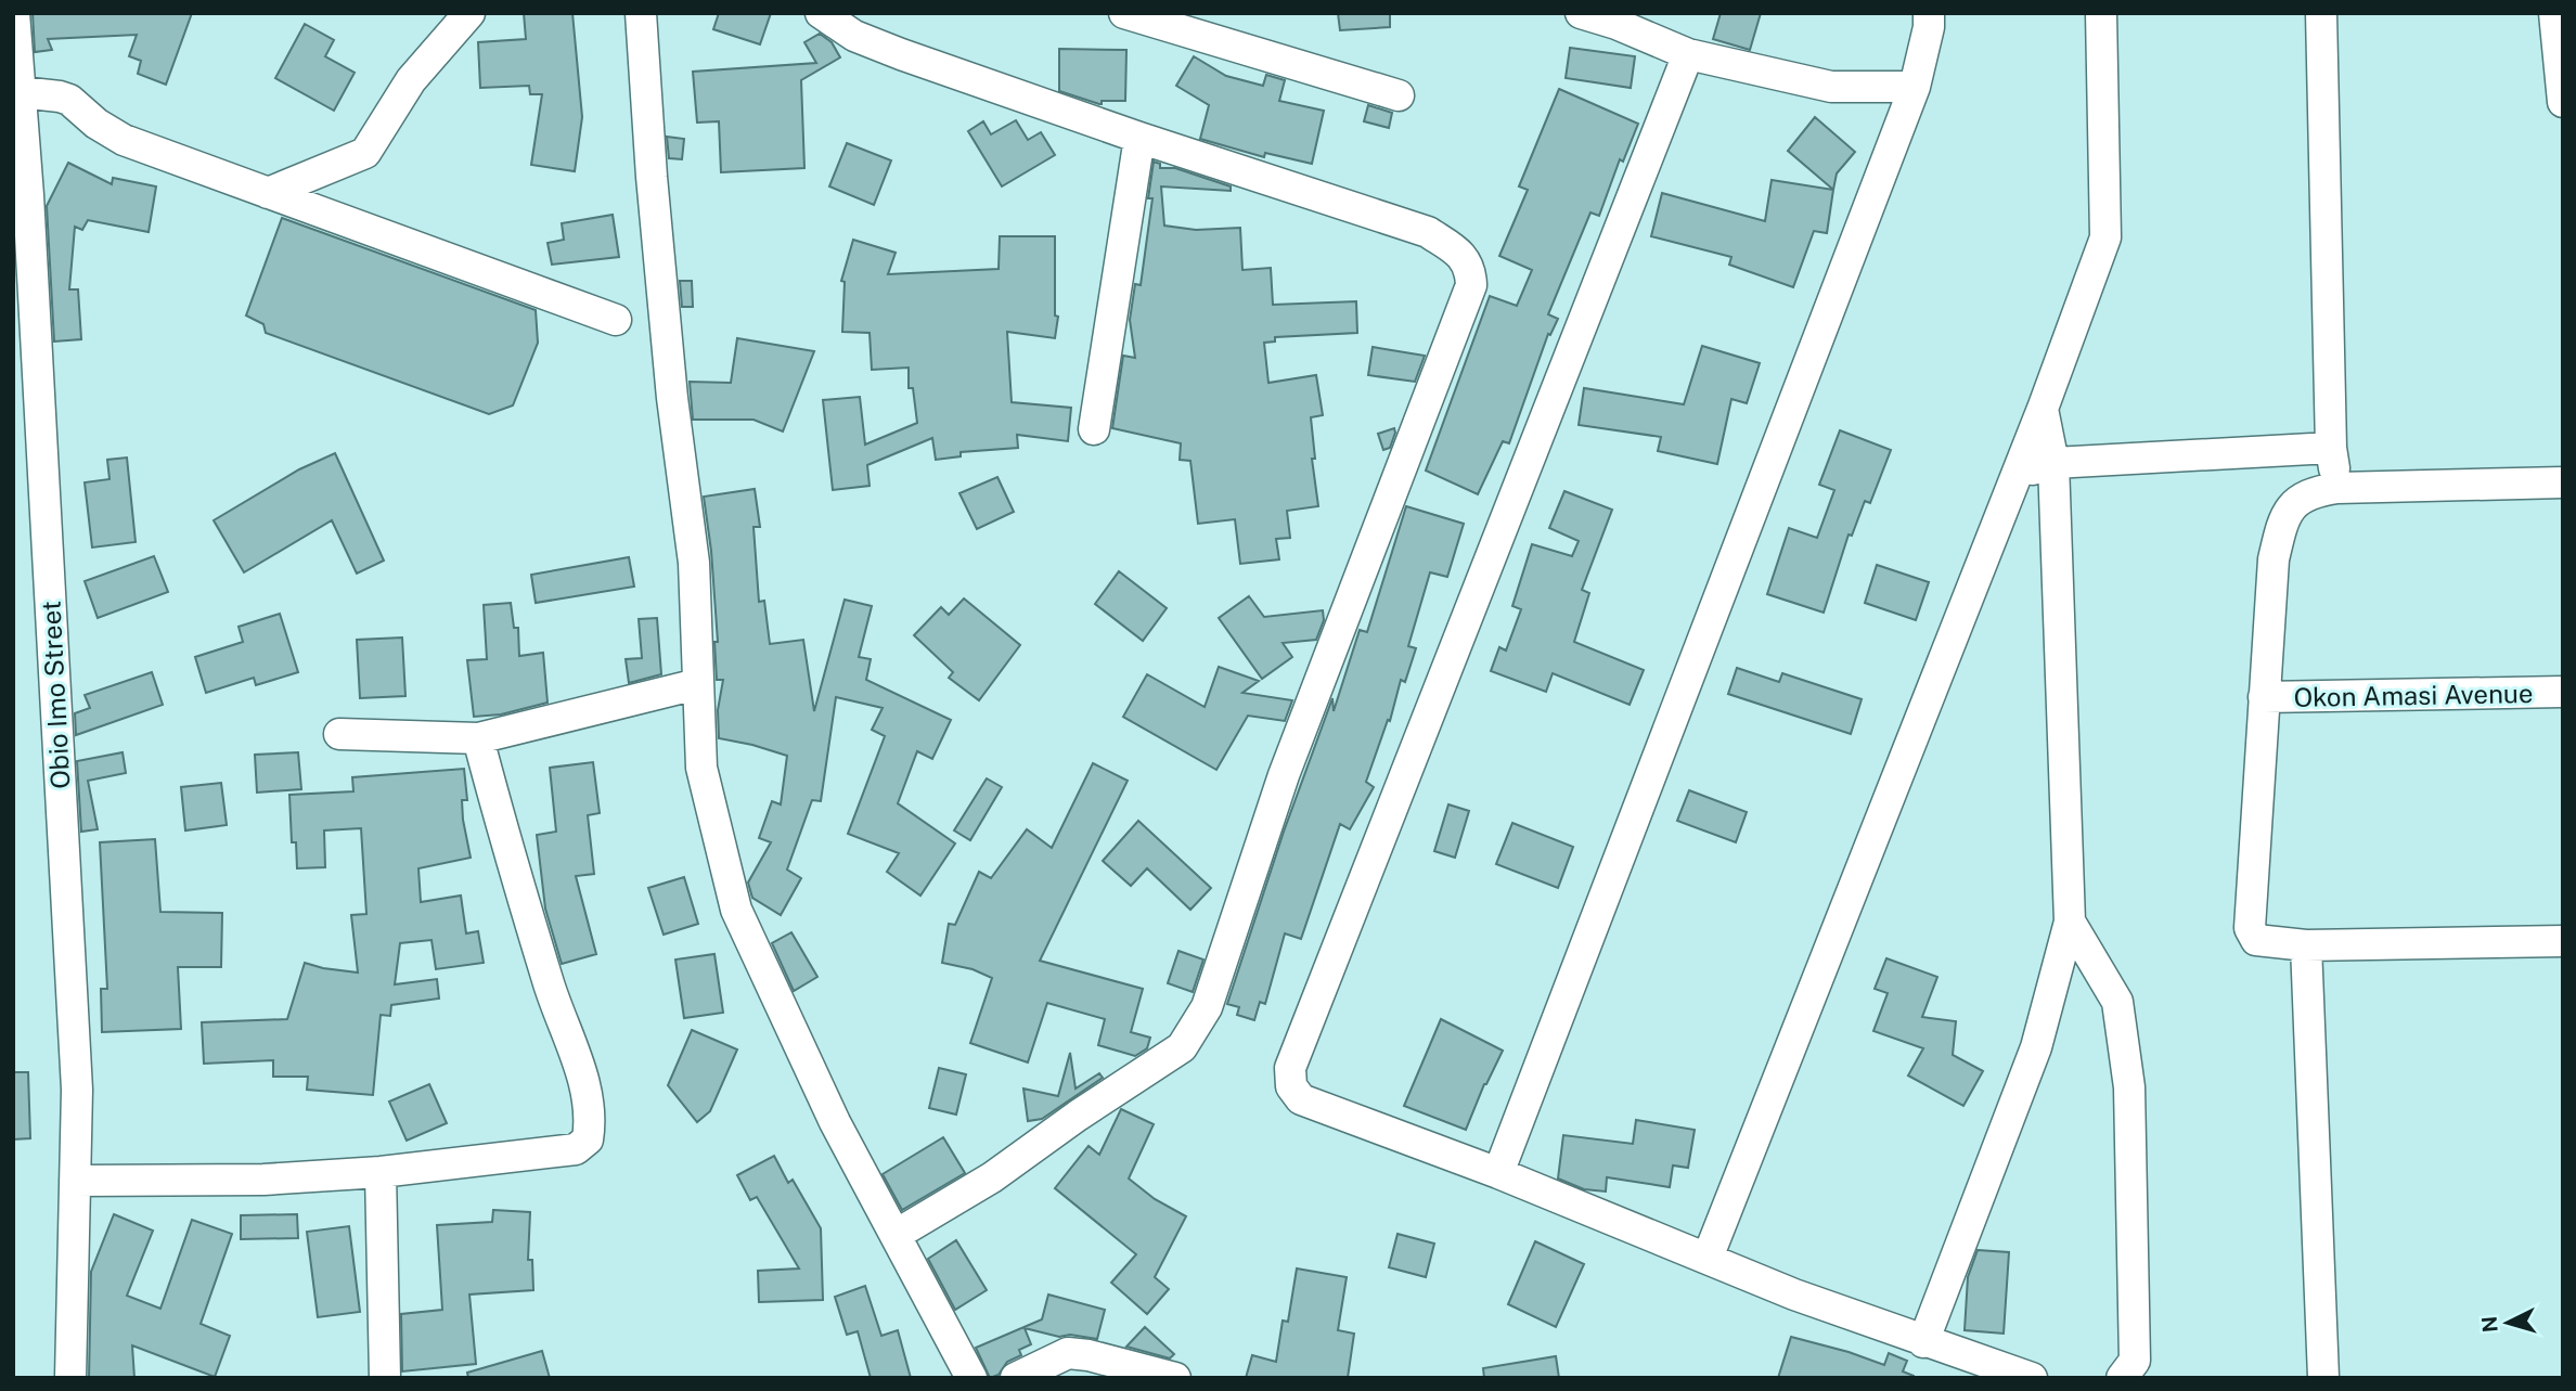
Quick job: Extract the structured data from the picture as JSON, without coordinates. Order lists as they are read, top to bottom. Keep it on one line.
{"streets":{"street":["Obio Imo Street","Okon Amasi Avenue"]},"north":"left"}
